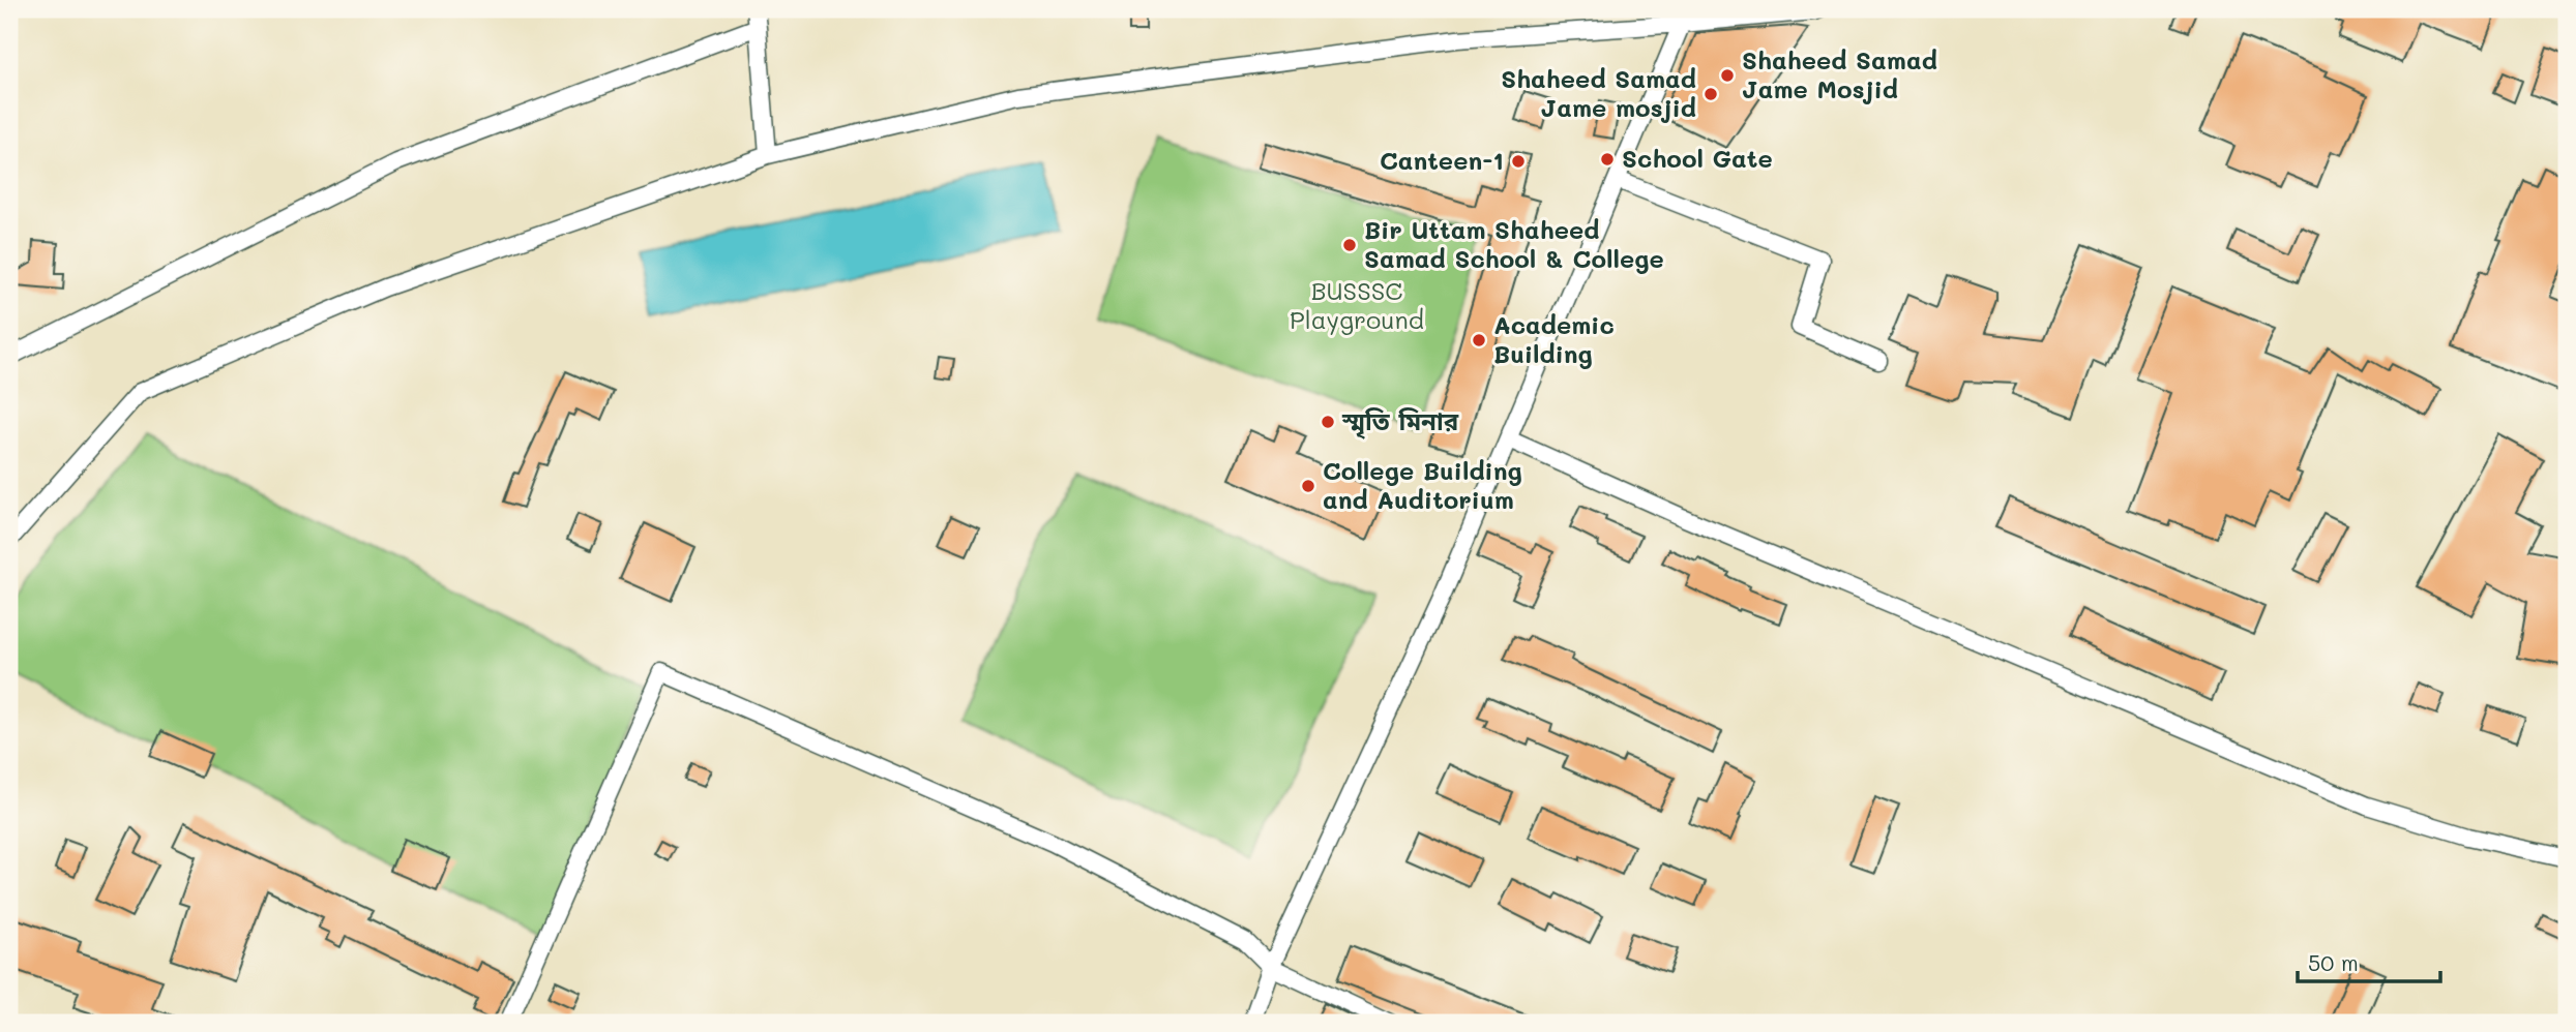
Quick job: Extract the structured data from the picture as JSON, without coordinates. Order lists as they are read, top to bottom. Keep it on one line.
{"parks":["BUSSSC Playground"],"places":["Shaheed Samad Jame Mosjid","Shaheed Samad Jame mosjid","School Gate","Canteen-1","Bir Uttam Shaheed Samad School & College","Academic Building","স্মৃতি মিনার","College Building and Auditorium"],"scale_bar":"50 m"}
